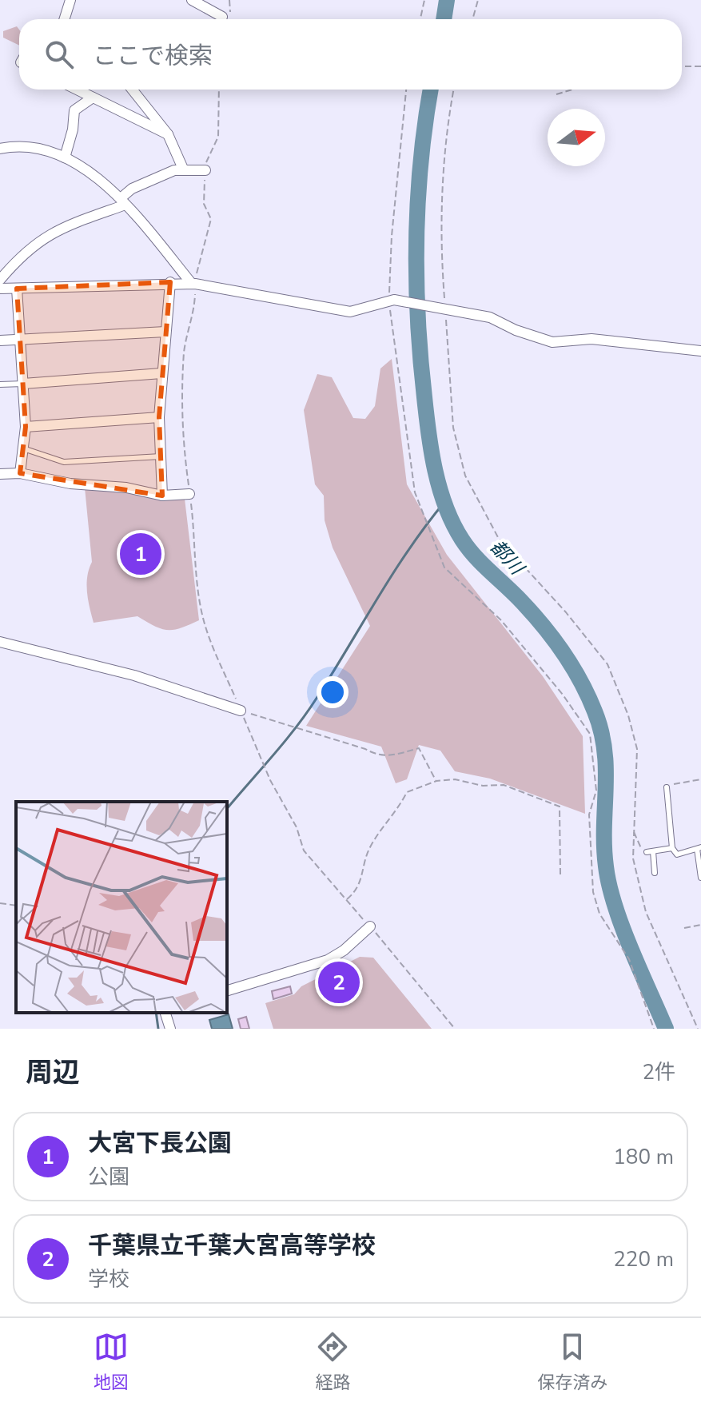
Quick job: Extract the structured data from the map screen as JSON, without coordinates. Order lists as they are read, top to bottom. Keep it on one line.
{"water":["都川"],"north":"right","page":{"search":"ここで検索","pins":["1","2"],"heading":["周辺","2件"],"list":[{"mark":"1","name":"大宮下長公園","note":"公園","value":"180 m"},{"mark":"2","name":"千葉県立千葉大宮高等学校","note":"学校","value":"220 m"}],"nav":["地図","経路","保存済み"]}}
